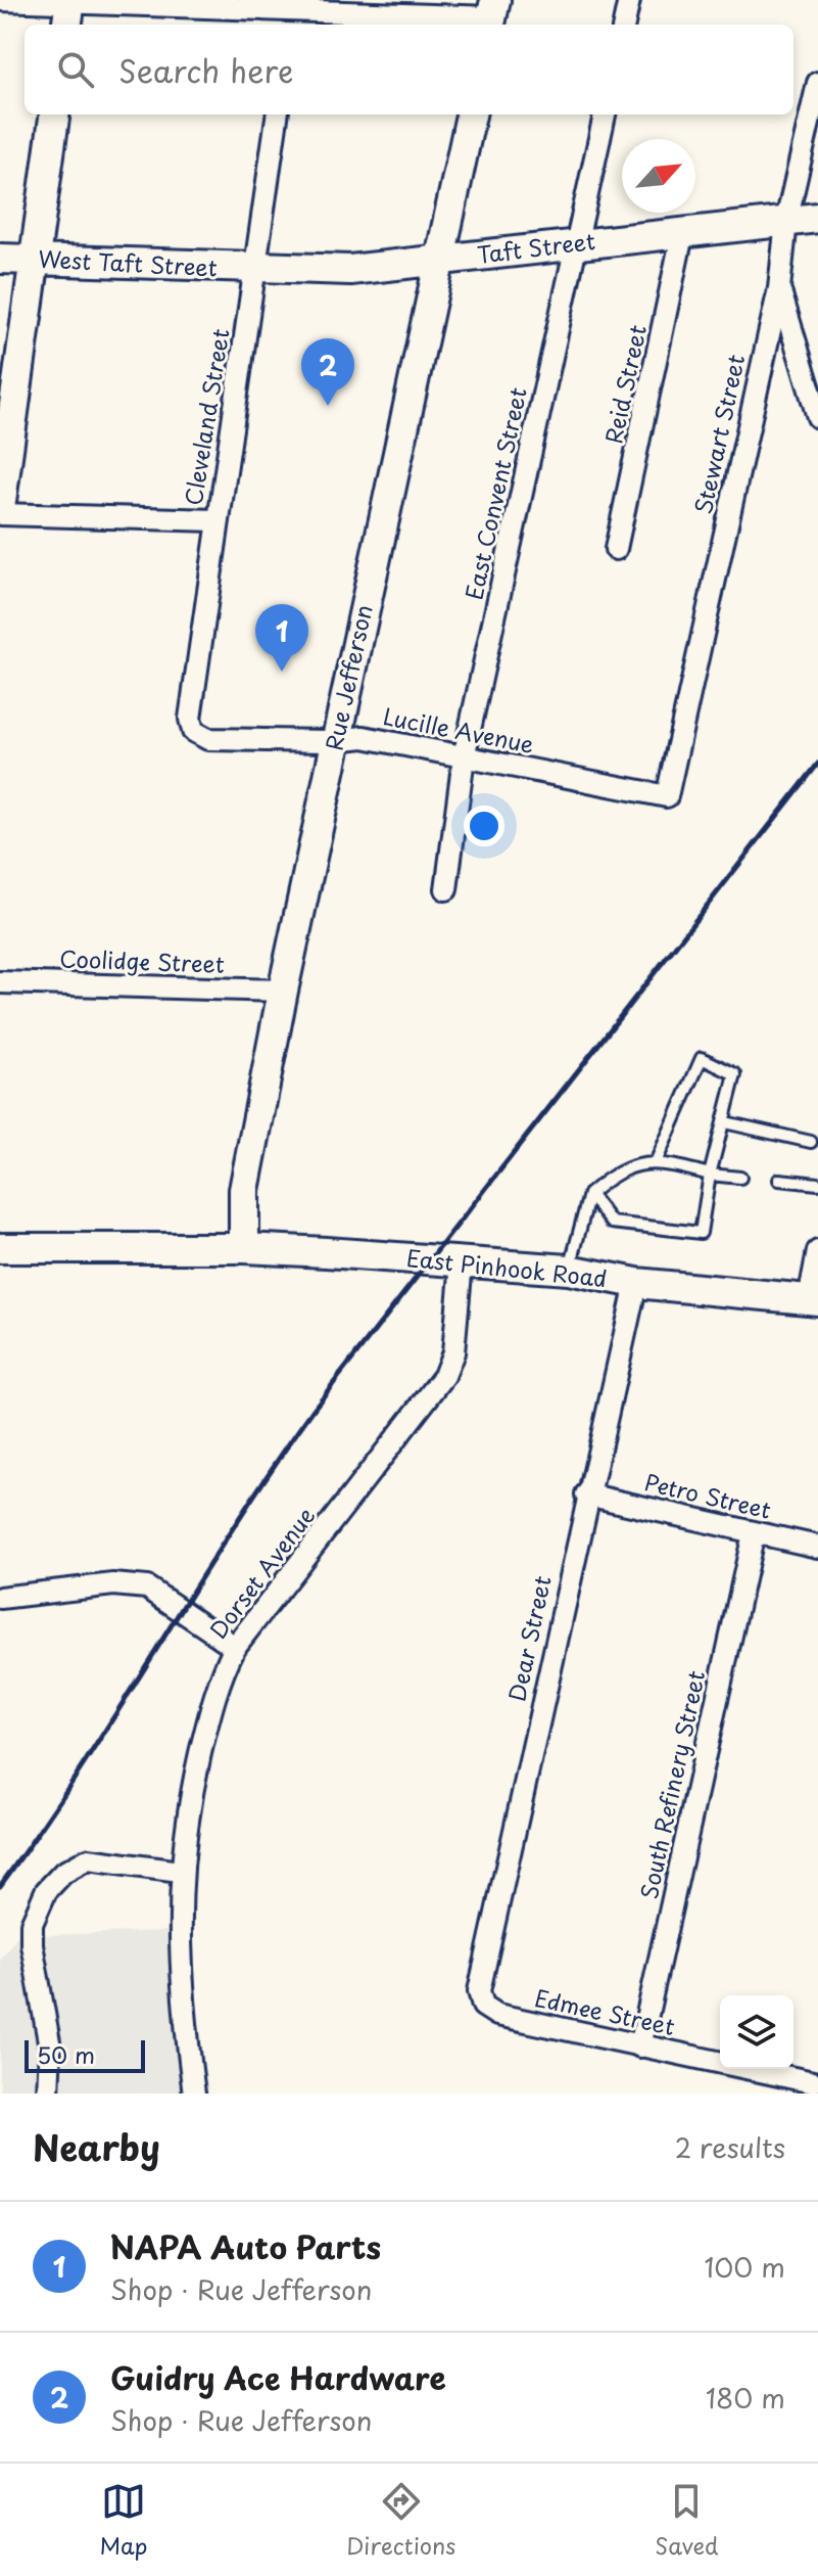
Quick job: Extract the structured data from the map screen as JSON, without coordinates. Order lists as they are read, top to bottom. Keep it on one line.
{"streets":{"street":["Taft Street","West Taft Street","Reid Street","Cleveland Street","Stewart Street","East Convent Street","Rue Jefferson","Lucille Avenue","Coolidge Street","East Pinhook Road","Petro Street","Dorset Avenue","Dear Street","South Refinery Street","Edmee Street"]},"crossings":[["Taft Street","West Taft Street"],["Taft Street","Reid Street"],["Taft Street","Cleveland Street"],["Taft Street","Stewart Street"],["Taft Street","East Convent Street"],["Taft Street","Rue Jefferson"],["West Taft Street","Cleveland Street"],["Cleveland Street","Lucille Avenue"],["Stewart Street","Lucille Avenue"],["East Convent Street","Lucille Avenue"],["Rue Jefferson","Lucille Avenue"],["Rue Jefferson","Coolidge Street"],["Rue Jefferson","East Pinhook Road"],["East Pinhook Road","Dorset Avenue"],["East Pinhook Road","Dear Street"],["Petro Street","Dear Street"],["Petro Street","South Refinery Street"],["Dear Street","Edmee Street"],["South Refinery Street","Edmee Street"]],"scale_bar":"50 m","north":"top right","page":{"search":"Search here","pins":["2","1"],"scale":"50 m","heading":["Nearby","2 results"],"list":[{"mark":"1","name":"NAPA Auto Parts","note":"Shop · Rue Jefferson","value":"100 m"},{"mark":"2","name":"Guidry Ace Hardware","note":"Shop · Rue Jefferson","value":"180 m"}],"nav":["Map","Directions","Saved"]}}
